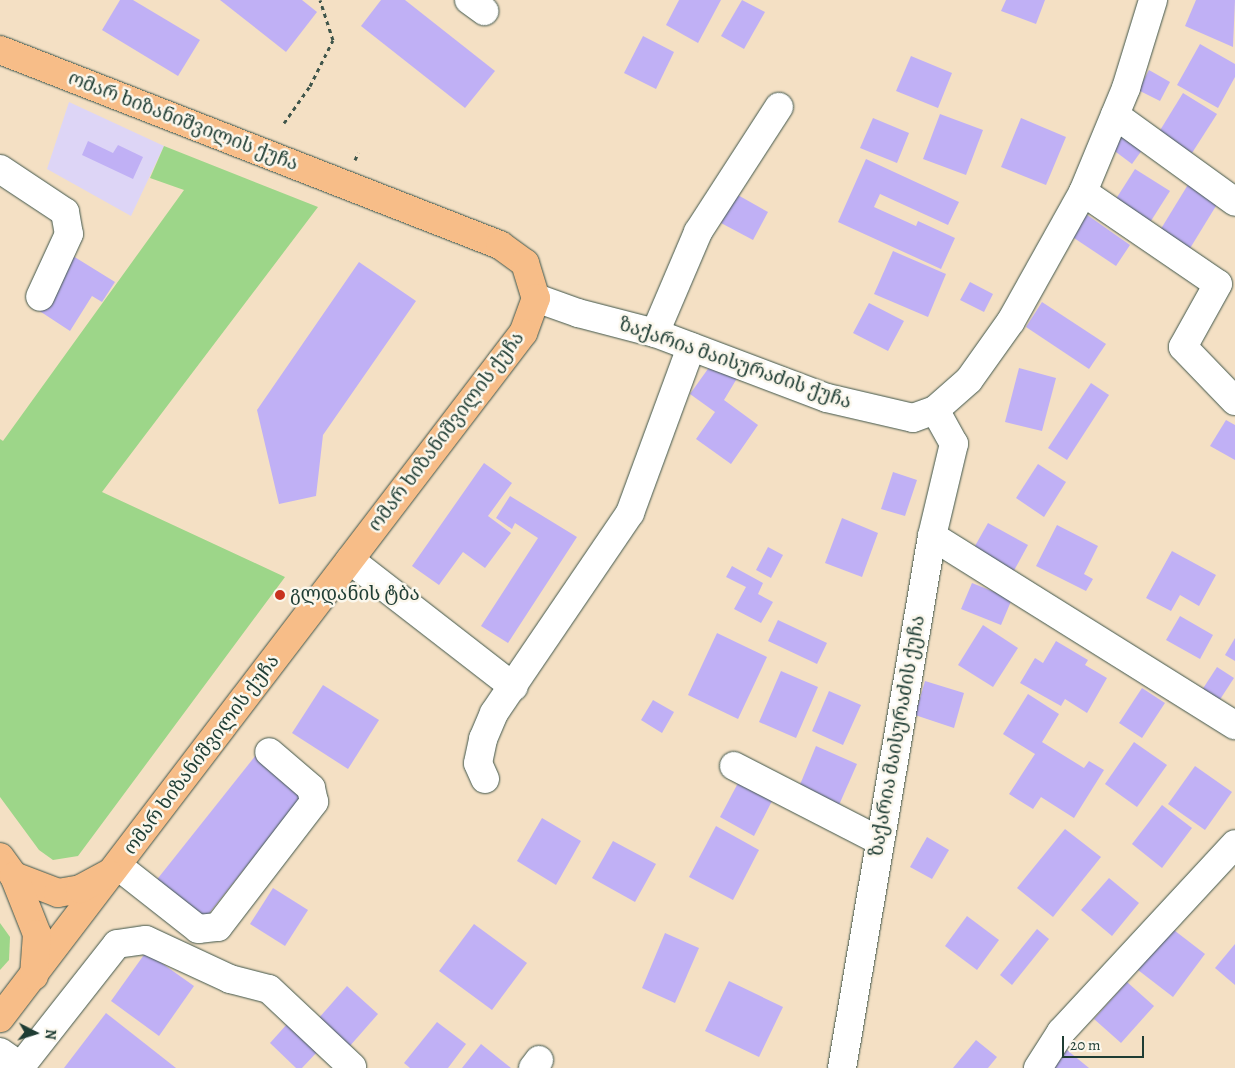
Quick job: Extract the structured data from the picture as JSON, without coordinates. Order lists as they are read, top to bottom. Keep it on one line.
{"streets":{"main road":["ომარ ხიზანიშვილის ქუჩა"],"street":["ზაქარია მაისურაძის ქუჩა"]},"crossings":[["ომარ ხიზანიშვილის ქუჩა","ზაქარია მაისურაძის ქუჩა"]],"places":["გლდანის ტბა"],"scale_bar":"20 m","north":"right"}
